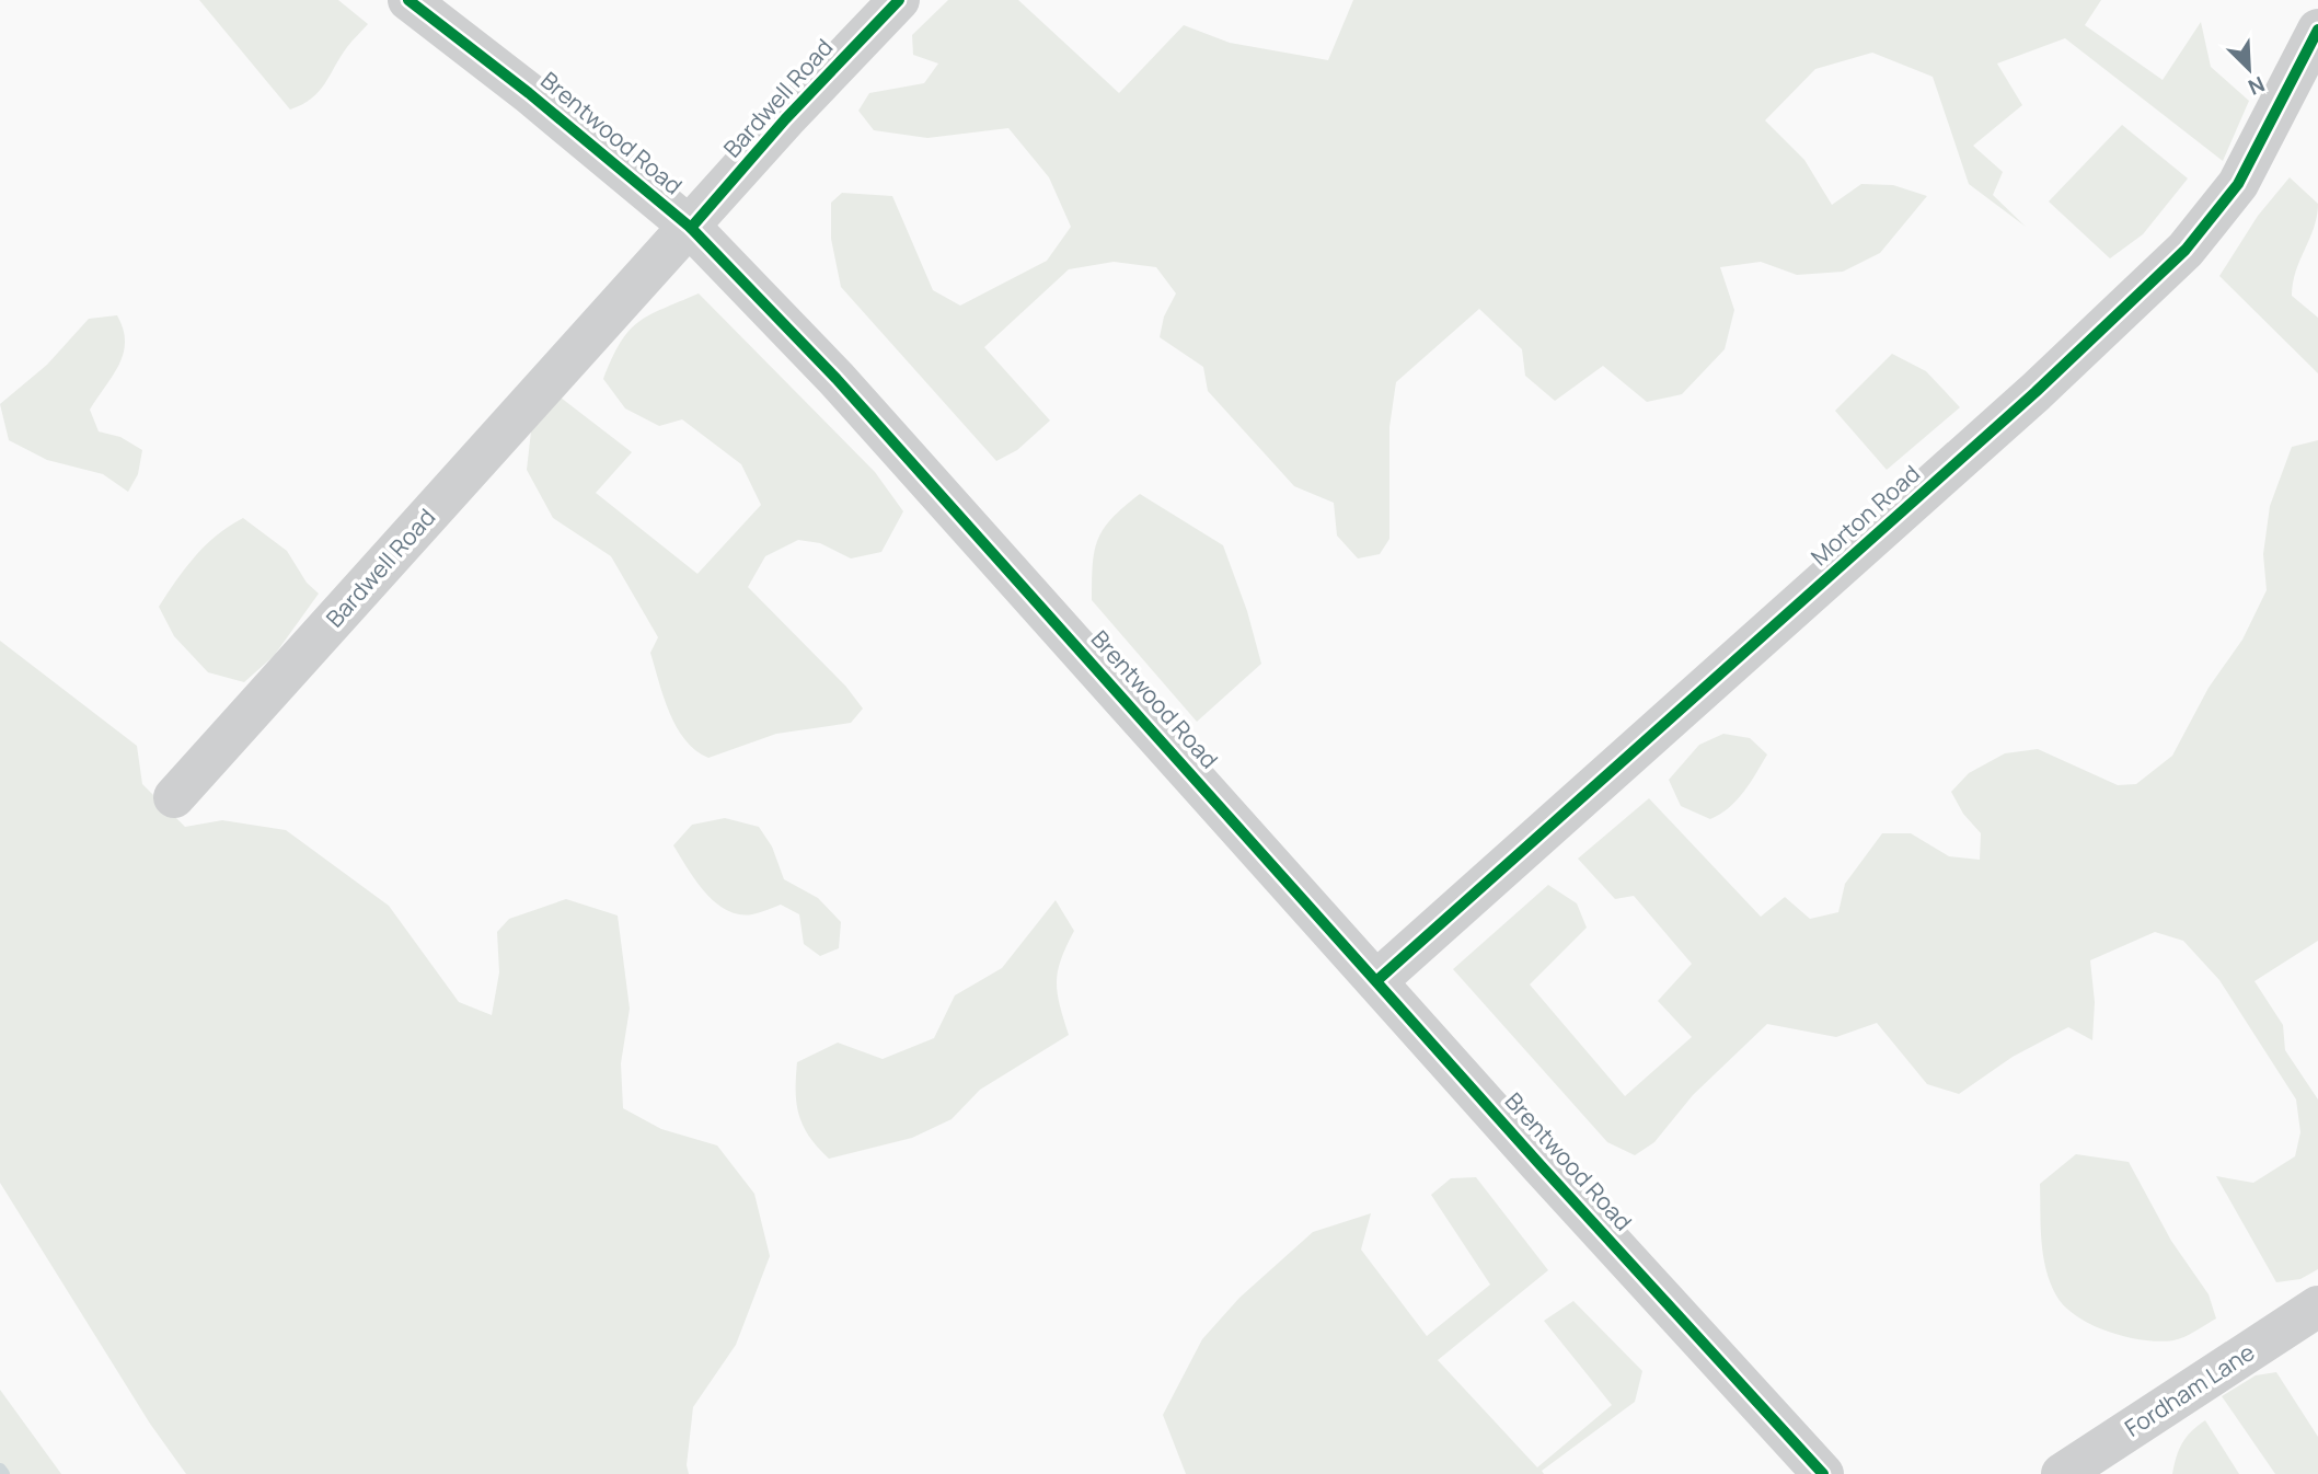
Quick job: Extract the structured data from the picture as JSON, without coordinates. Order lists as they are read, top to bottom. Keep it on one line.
{"streets":{"street":["Bardwell Road","Brentwood Road","Morton Road","Fordham Lane"]},"crossings":[["Bardwell Road","Brentwood Road"],["Brentwood Road","Morton Road"]],"north":"bottom right"}
